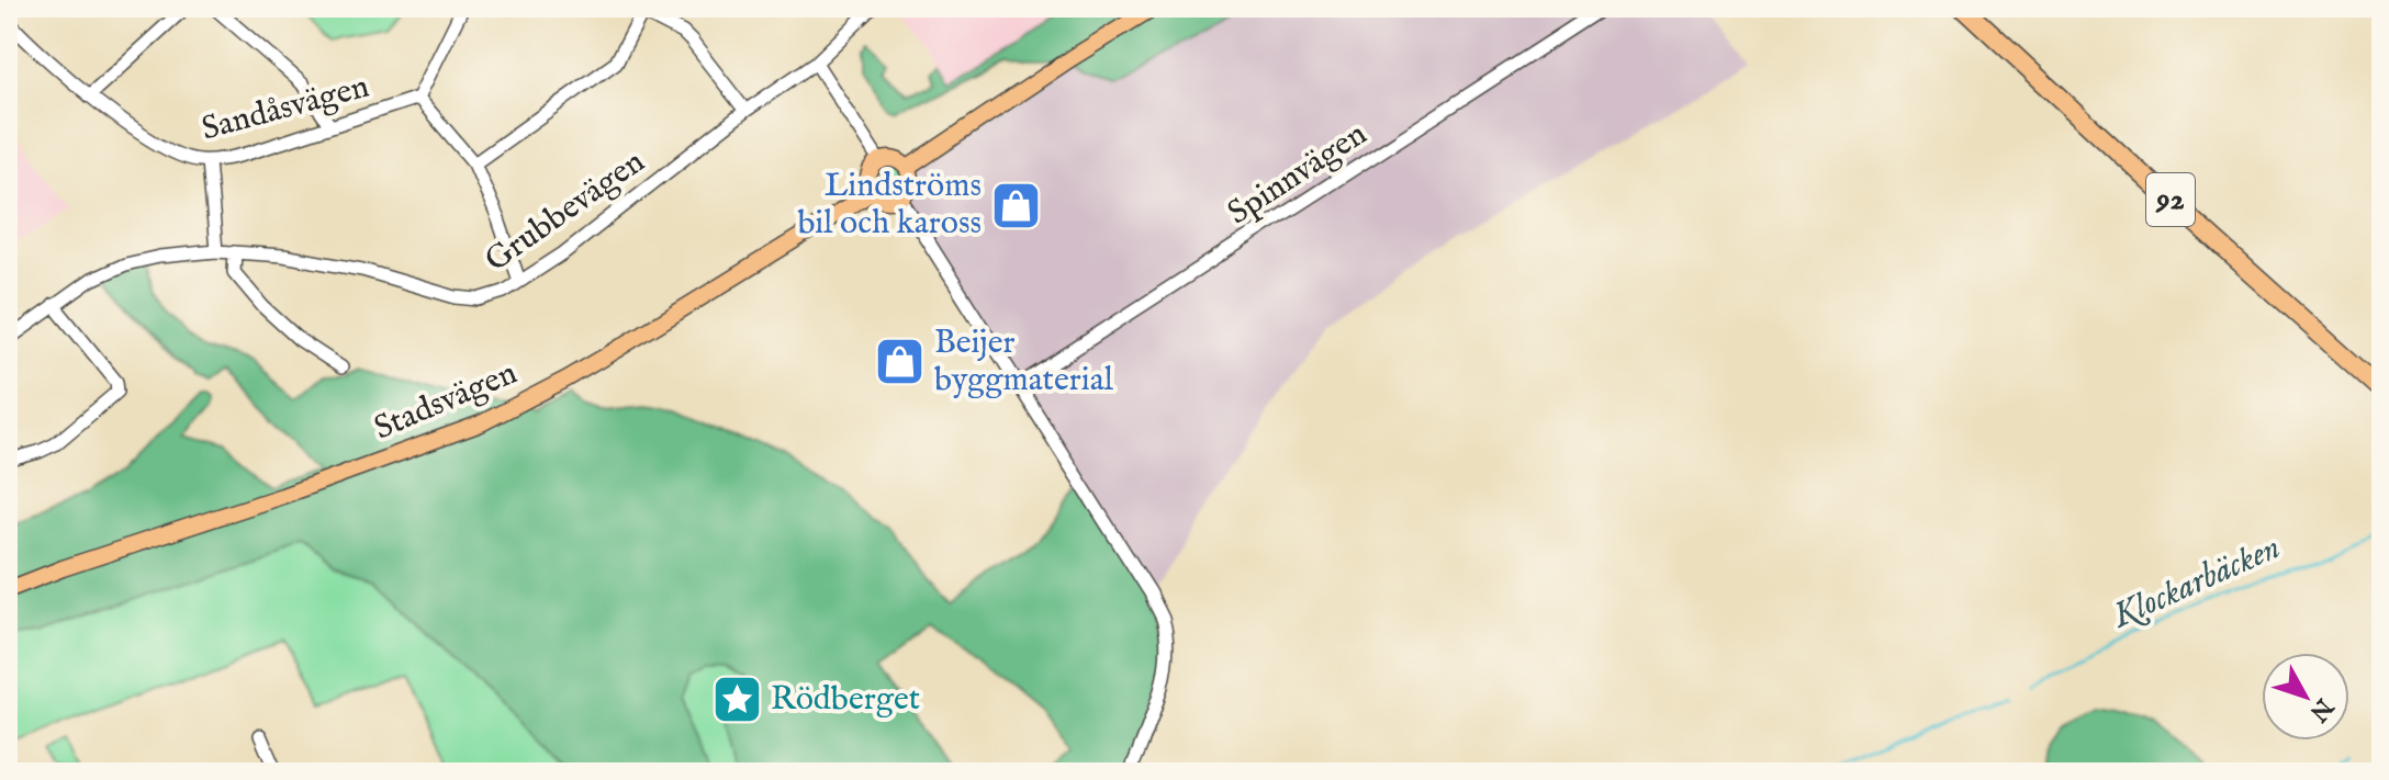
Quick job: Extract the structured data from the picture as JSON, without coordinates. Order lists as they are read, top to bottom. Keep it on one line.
{"streets":{"highway":["92"],"main road":["Stadsvägen"],"street":["Sandåsvägen","Spinnvägen","Grubbevägen"]},"water":["Klockarbäcken"],"places":{"shop":["Lindströms bil och kaross","Beijer byggmaterial"],"place":["Rödberget"]},"north":"bottom right"}
